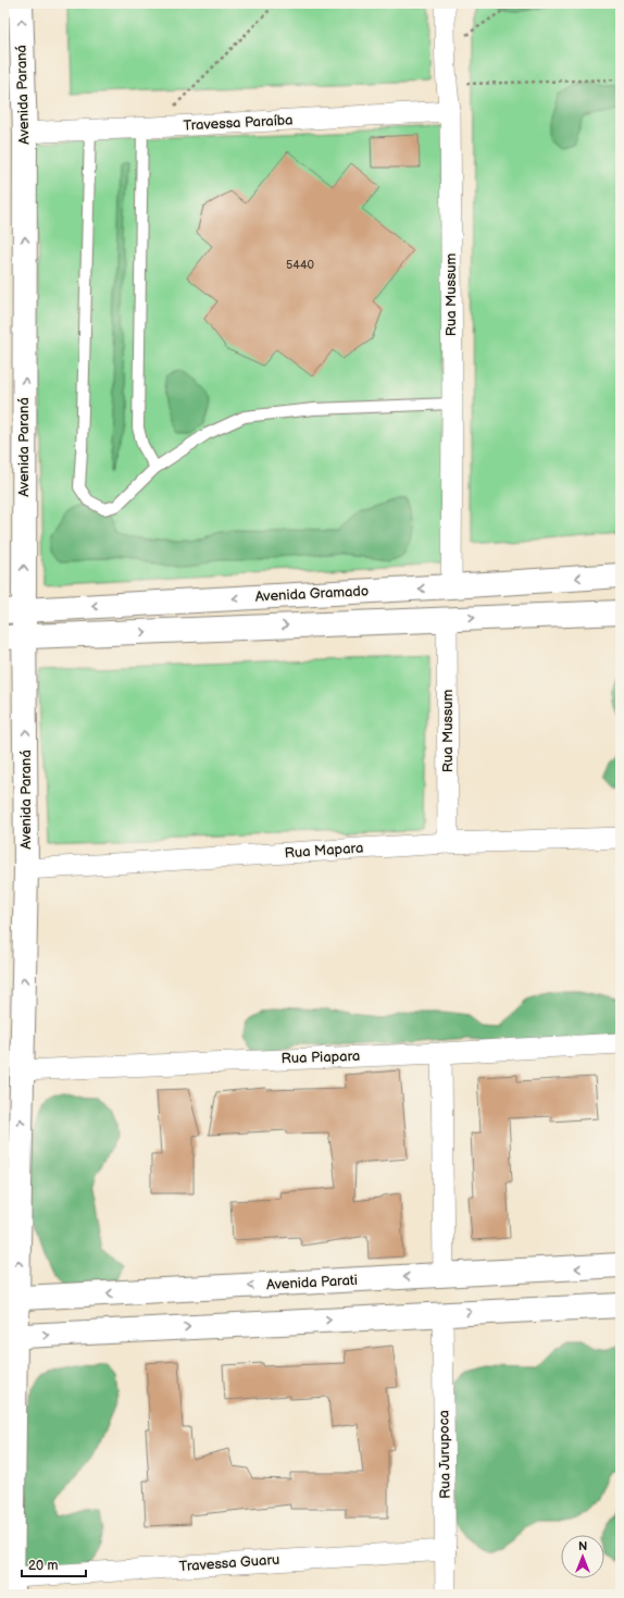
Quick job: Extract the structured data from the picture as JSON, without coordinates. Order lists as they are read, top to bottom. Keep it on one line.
{"streets":{"street":["Avenida Paraná","Travessa Paraíba","Rua Mussum","Avenida Gramado","Rua Mapara","Rua Piapara","Avenida Parati","Rua Jurupoca","Travessa Guaru"]},"crossings":[["Avenida Paraná","Travessa Paraíba"],["Avenida Paraná","Avenida Gramado"],["Avenida Paraná","Rua Mapara"],["Avenida Paraná","Rua Piapara"],["Avenida Paraná","Avenida Parati"],["Avenida Paraná","Travessa Guaru"],["Travessa Paraíba","Rua Mussum"],["Rua Mussum","Avenida Gramado"],["Rua Mussum","Rua Mapara"],["Rua Jurupoca","Travessa Guaru"]],"one_way":["Avenida Paraná"],"house_numbers":["5440"],"scale_bar":"20 m","north":"top"}
